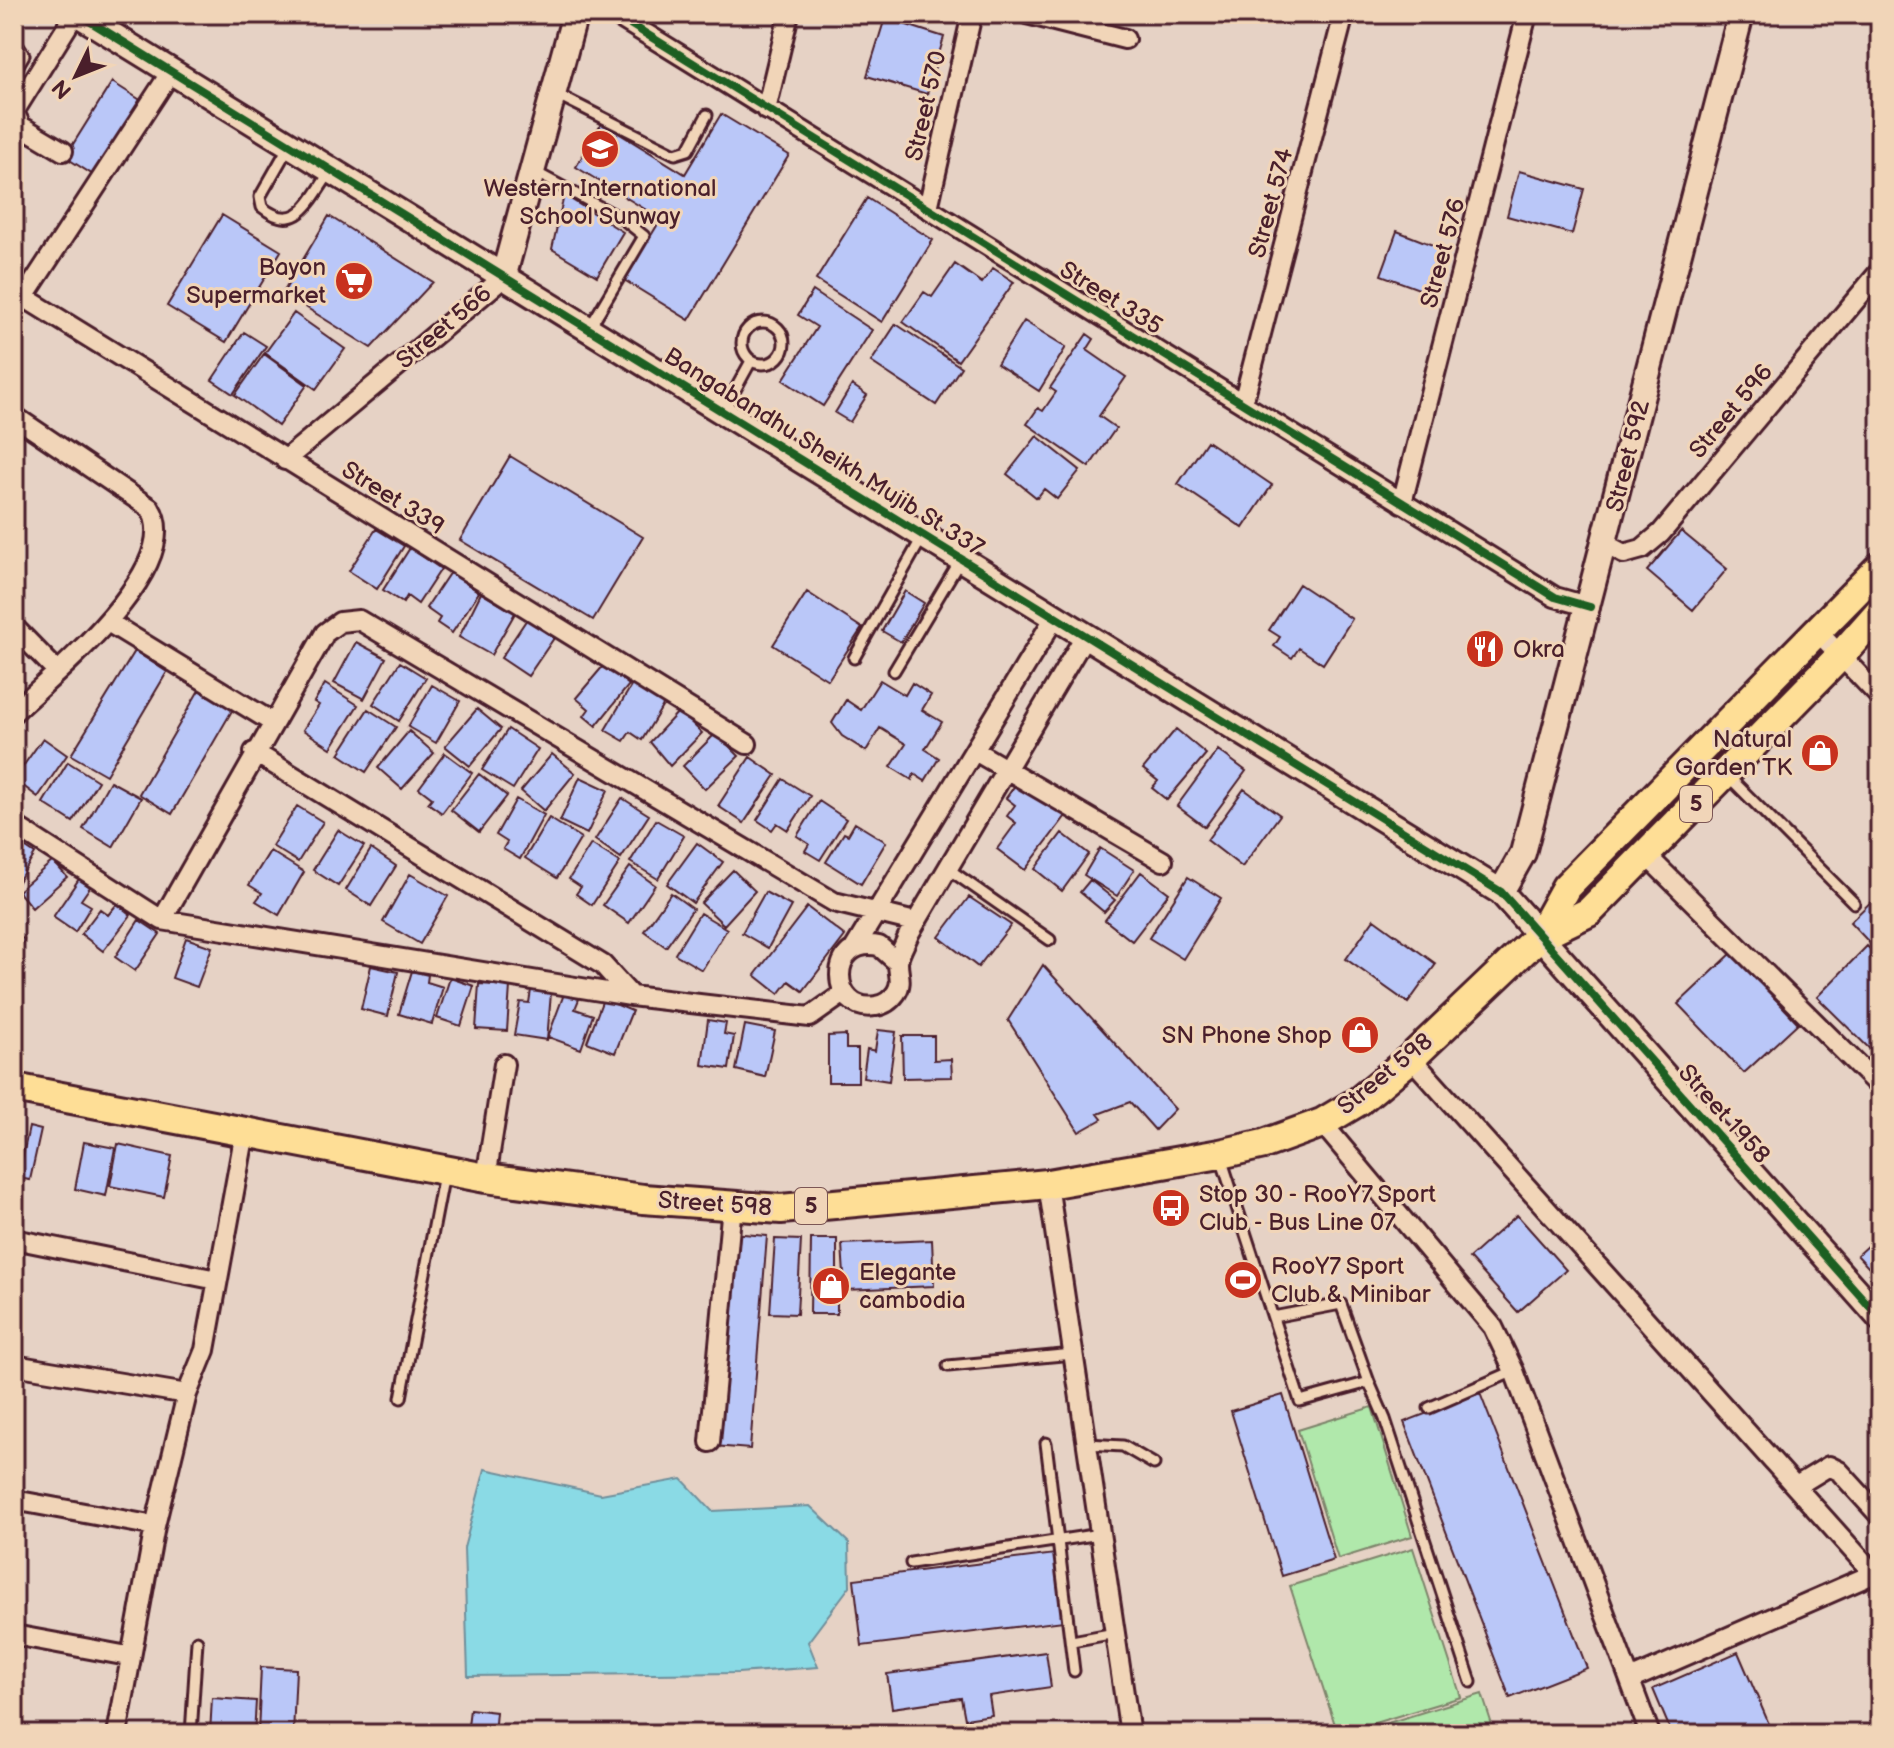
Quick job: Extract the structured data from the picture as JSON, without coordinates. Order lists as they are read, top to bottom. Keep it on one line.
{"streets":{"main road":["5","Street 598"],"street":["Street 570","Street 574","Street 576","Street 335","Street 566","Street 596","Bangabandhu Sheikh Mujib St 337","Street 592","Street 339","Street 1958"]},"crossings":[["Street 570","Street 335"],["Street 574","Street 335"],["Street 576","Street 335"],["Street 335","Street 592"],["Street 566","Bangabandhu Sheikh Mujib St 337"],["Street 566","Street 339"],["Street 596","Street 592"],["Bangabandhu Sheikh Mujib St 337","Street 592"],["Bangabandhu Sheikh Mujib St 337","Street 598"],["Bangabandhu Sheikh Mujib St 337","Street 1958"],["Street 598","Street 1958"]],"places":{"school or university":["Western International School Sunway"],"supermarket":["Bayon Supermarket"],"restaurant":["Okra"],"shop":["Natural Garden TK","SN Phone Shop","Elegante cambodia"],"bus stop":["Stop 30 - RooY7 Sport Club - Bus Line 07"],"sports":["RooY7 Sport Club & Minibar"]},"north":"bottom left"}
